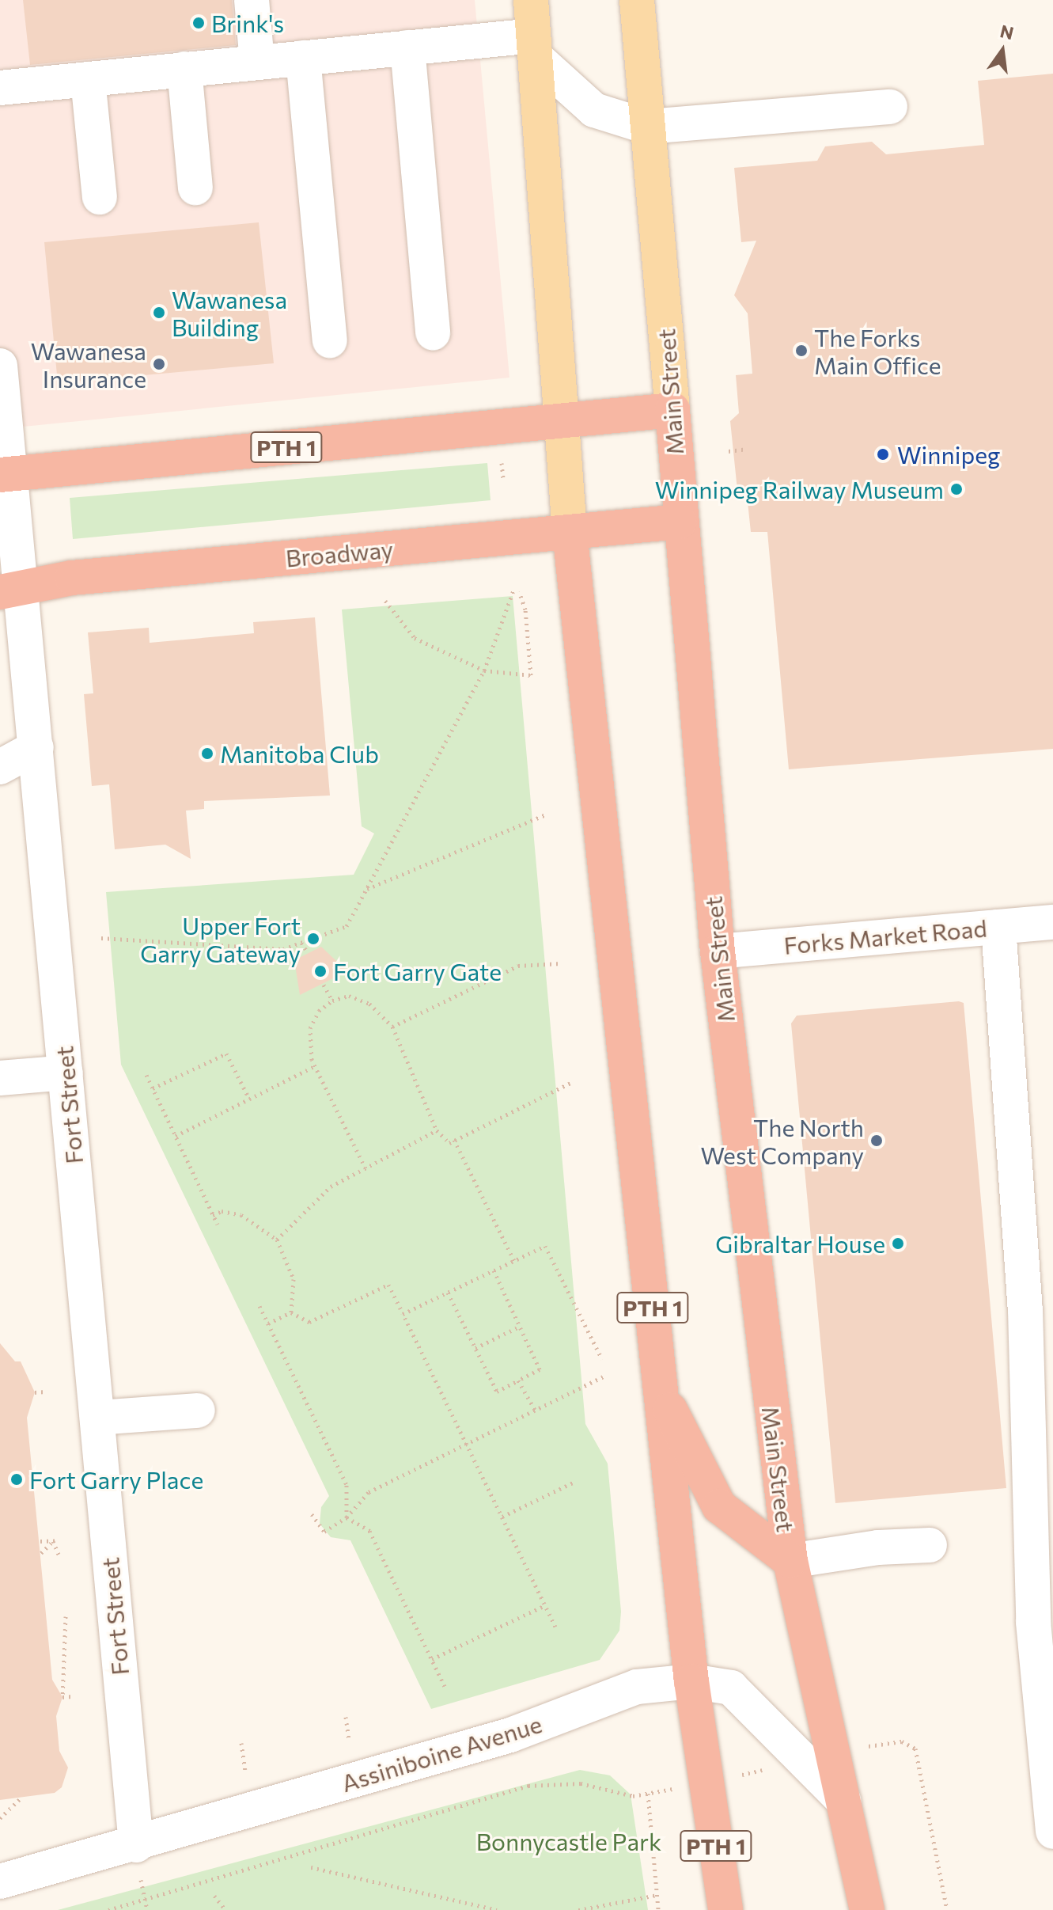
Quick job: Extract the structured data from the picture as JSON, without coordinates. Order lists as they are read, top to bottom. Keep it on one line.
{"streets":{"highway":["Main Street","PTH 1","Broadway"],"street":["Forks Market Road","Fort Street","Assiniboine Avenue"]},"crossings":[["Main Street","PTH 1"],["Main Street","Broadway"],["Main Street","Forks Market Road"],["Main Street","Assiniboine Avenue"],["PTH 1","Broadway"],["PTH 1","Fort Street"],["PTH 1","Assiniboine Avenue"],["Broadway","Fort Street"],["Fort Street","Assiniboine Avenue"]],"parks":["Bonnycastle Park"],"places":["Brink's","Wawanesa Building","The Forks Main Office","Wawanesa Insurance","Winnipeg","Winnipeg Railway Museum","Manitoba Club","Upper Fort Garry Gateway","Fort Garry Gate","The North West Company","Gibraltar House","Fort Garry Place"],"north":"top"}
